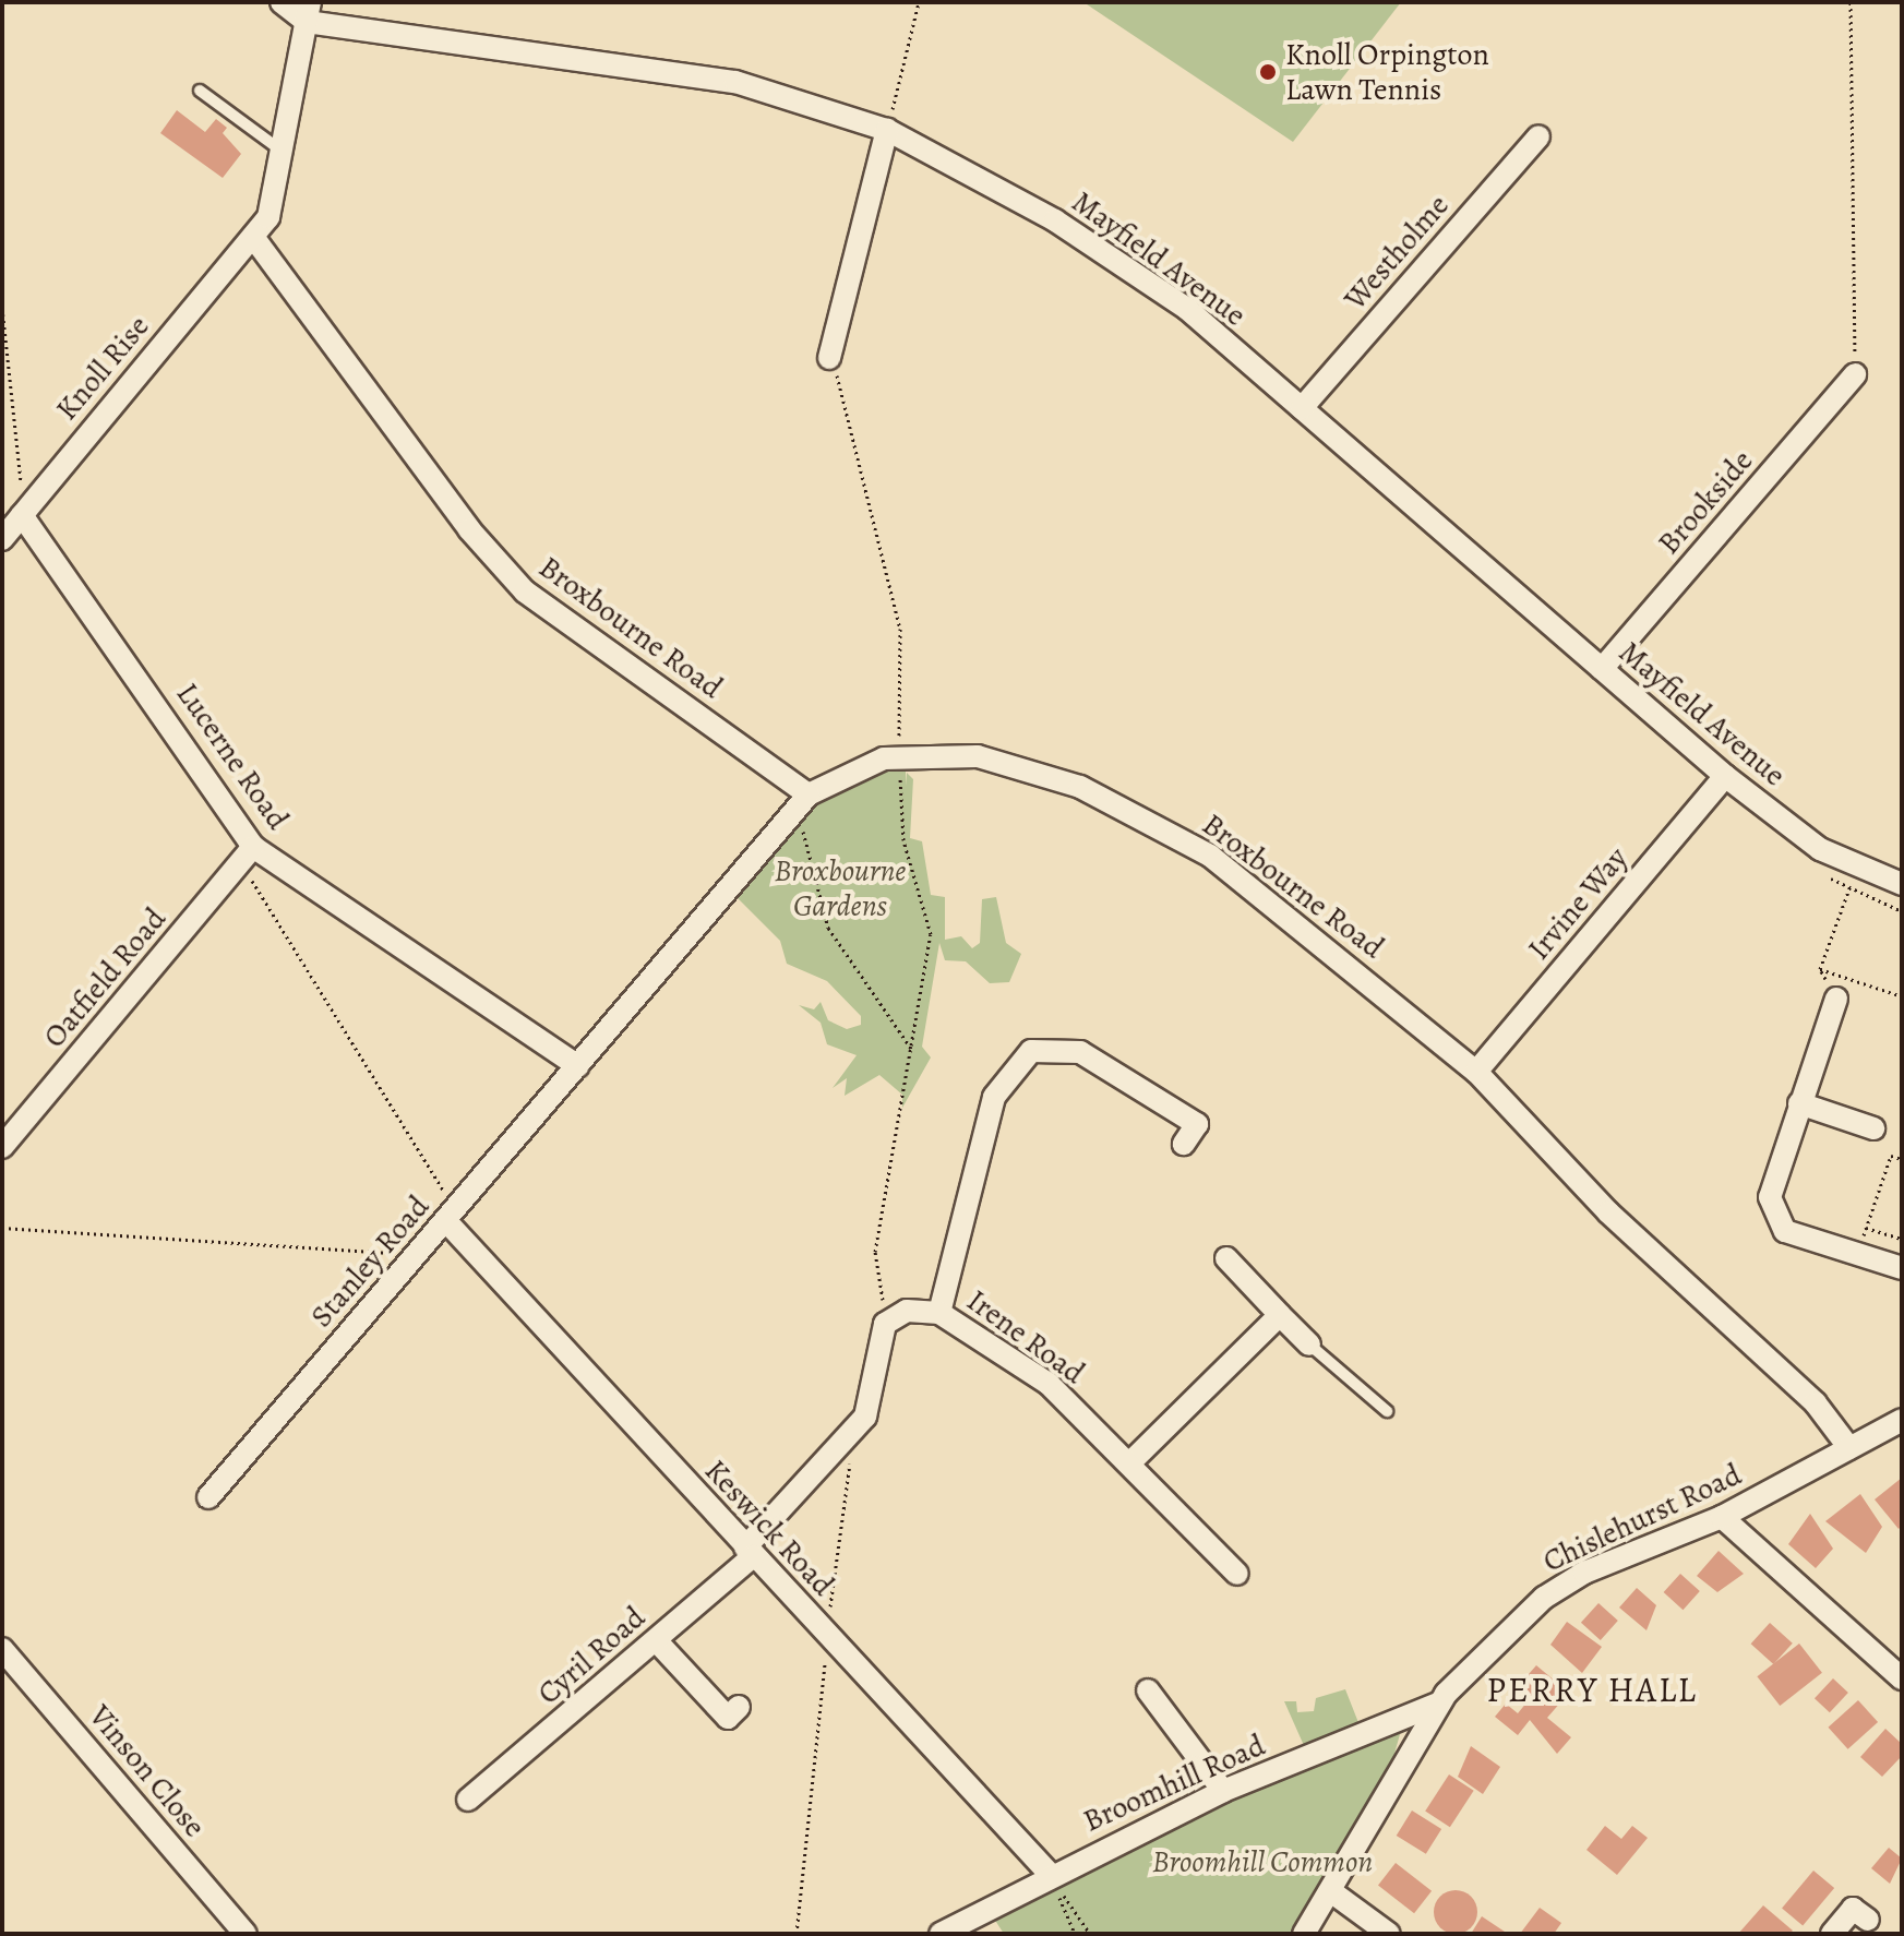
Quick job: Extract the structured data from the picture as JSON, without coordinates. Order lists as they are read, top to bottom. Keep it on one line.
{"streets":{"street":["Westholme","Mayfield Avenue","Knoll Rise","Brookside","Broxbourne Road","Lucerne Road","Irvine Way","Oatfield Road","Stanley Road","Irene Road","Chislehurst Road","Keswick Road","Cyril Road","Vinson Close","Broomhill Road"]},"crossings":[["Westholme","Mayfield Avenue"],["Mayfield Avenue","Knoll Rise"],["Mayfield Avenue","Brookside"],["Mayfield Avenue","Irvine Way"],["Knoll Rise","Broxbourne Road"],["Knoll Rise","Lucerne Road"],["Broxbourne Road","Irvine Way"],["Broxbourne Road","Stanley Road"],["Broxbourne Road","Chislehurst Road"],["Lucerne Road","Oatfield Road"],["Lucerne Road","Stanley Road"],["Stanley Road","Keswick Road"],["Chislehurst Road","Broomhill Road"],["Keswick Road","Cyril Road"],["Keswick Road","Broomhill Road"]],"districts":["PERRY HALL"],"parks":["Broxbourne Gardens","Broomhill Common"],"places":["Knoll Orpington Lawn Tennis"]}
